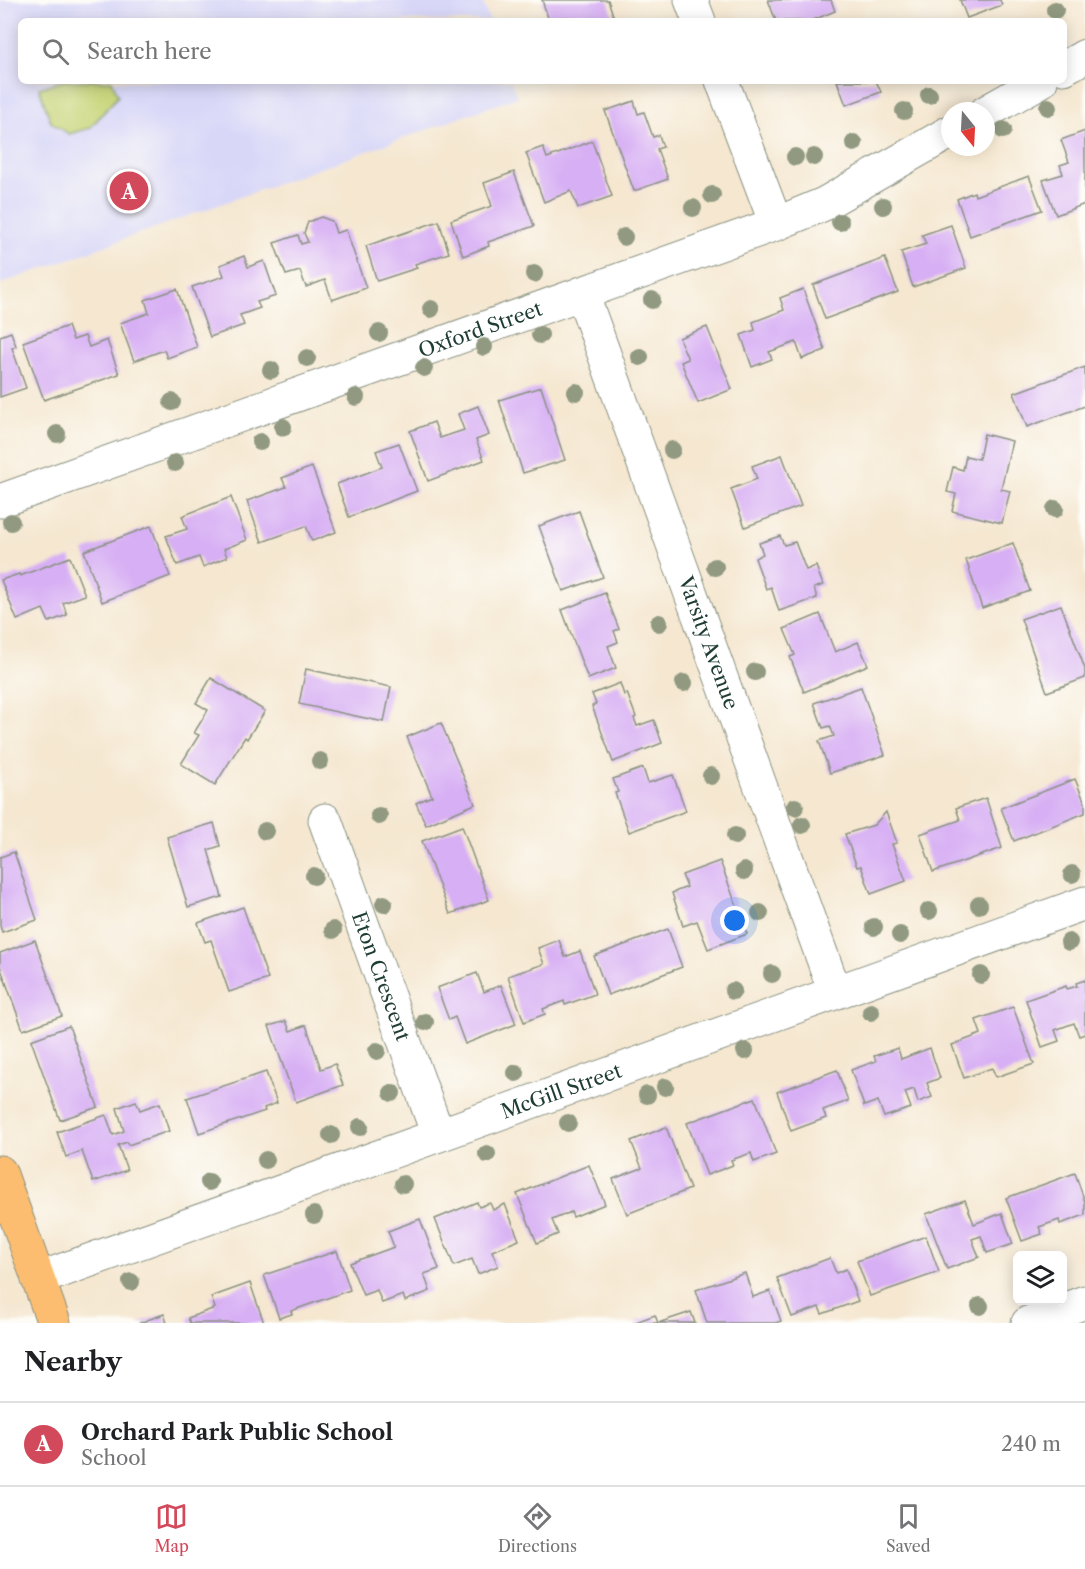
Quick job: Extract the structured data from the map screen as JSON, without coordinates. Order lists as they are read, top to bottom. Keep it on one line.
{"streets":{"street":["Oxford Street","Varsity Avenue","Eton Crescent","McGill Street"]},"crossings":[["Oxford Street","Varsity Avenue"],["Varsity Avenue","McGill Street"],["Eton Crescent","McGill Street"]],"north":"bottom","page":{"search":"Search here","pins":"A","heading":"Nearby","list":[{"mark":"A","name":"Orchard Park Public School","note":"School","value":"240 m"}],"nav":["Map","Directions","Saved"]}}
